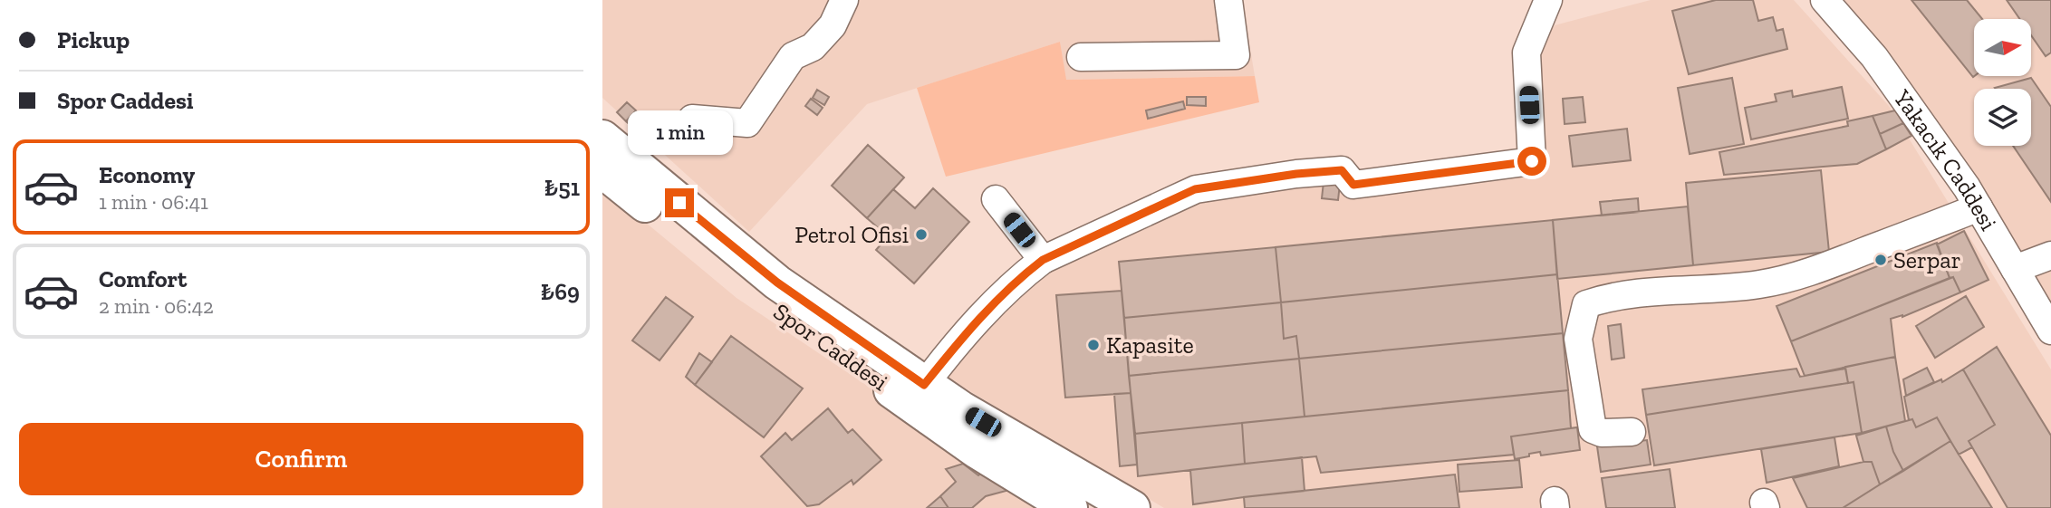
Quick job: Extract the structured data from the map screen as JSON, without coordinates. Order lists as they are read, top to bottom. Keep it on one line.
{"streets":{"main road":["Spor Caddesi"],"street":["Yakacık Caddesi"]},"places":["Petrol Ofisi","Serpar","Kapasite"],"north":"right","page":{"banner":["Pickup","Spor Caddesi"],"bubble":"1 min","list":[{"name":"Economy","note":"1 min · 06:41","value":"₺51"},{"name":"Comfort","note":"2 min · 06:42","value":"₺69"}],"buttons":"Confirm"}}
